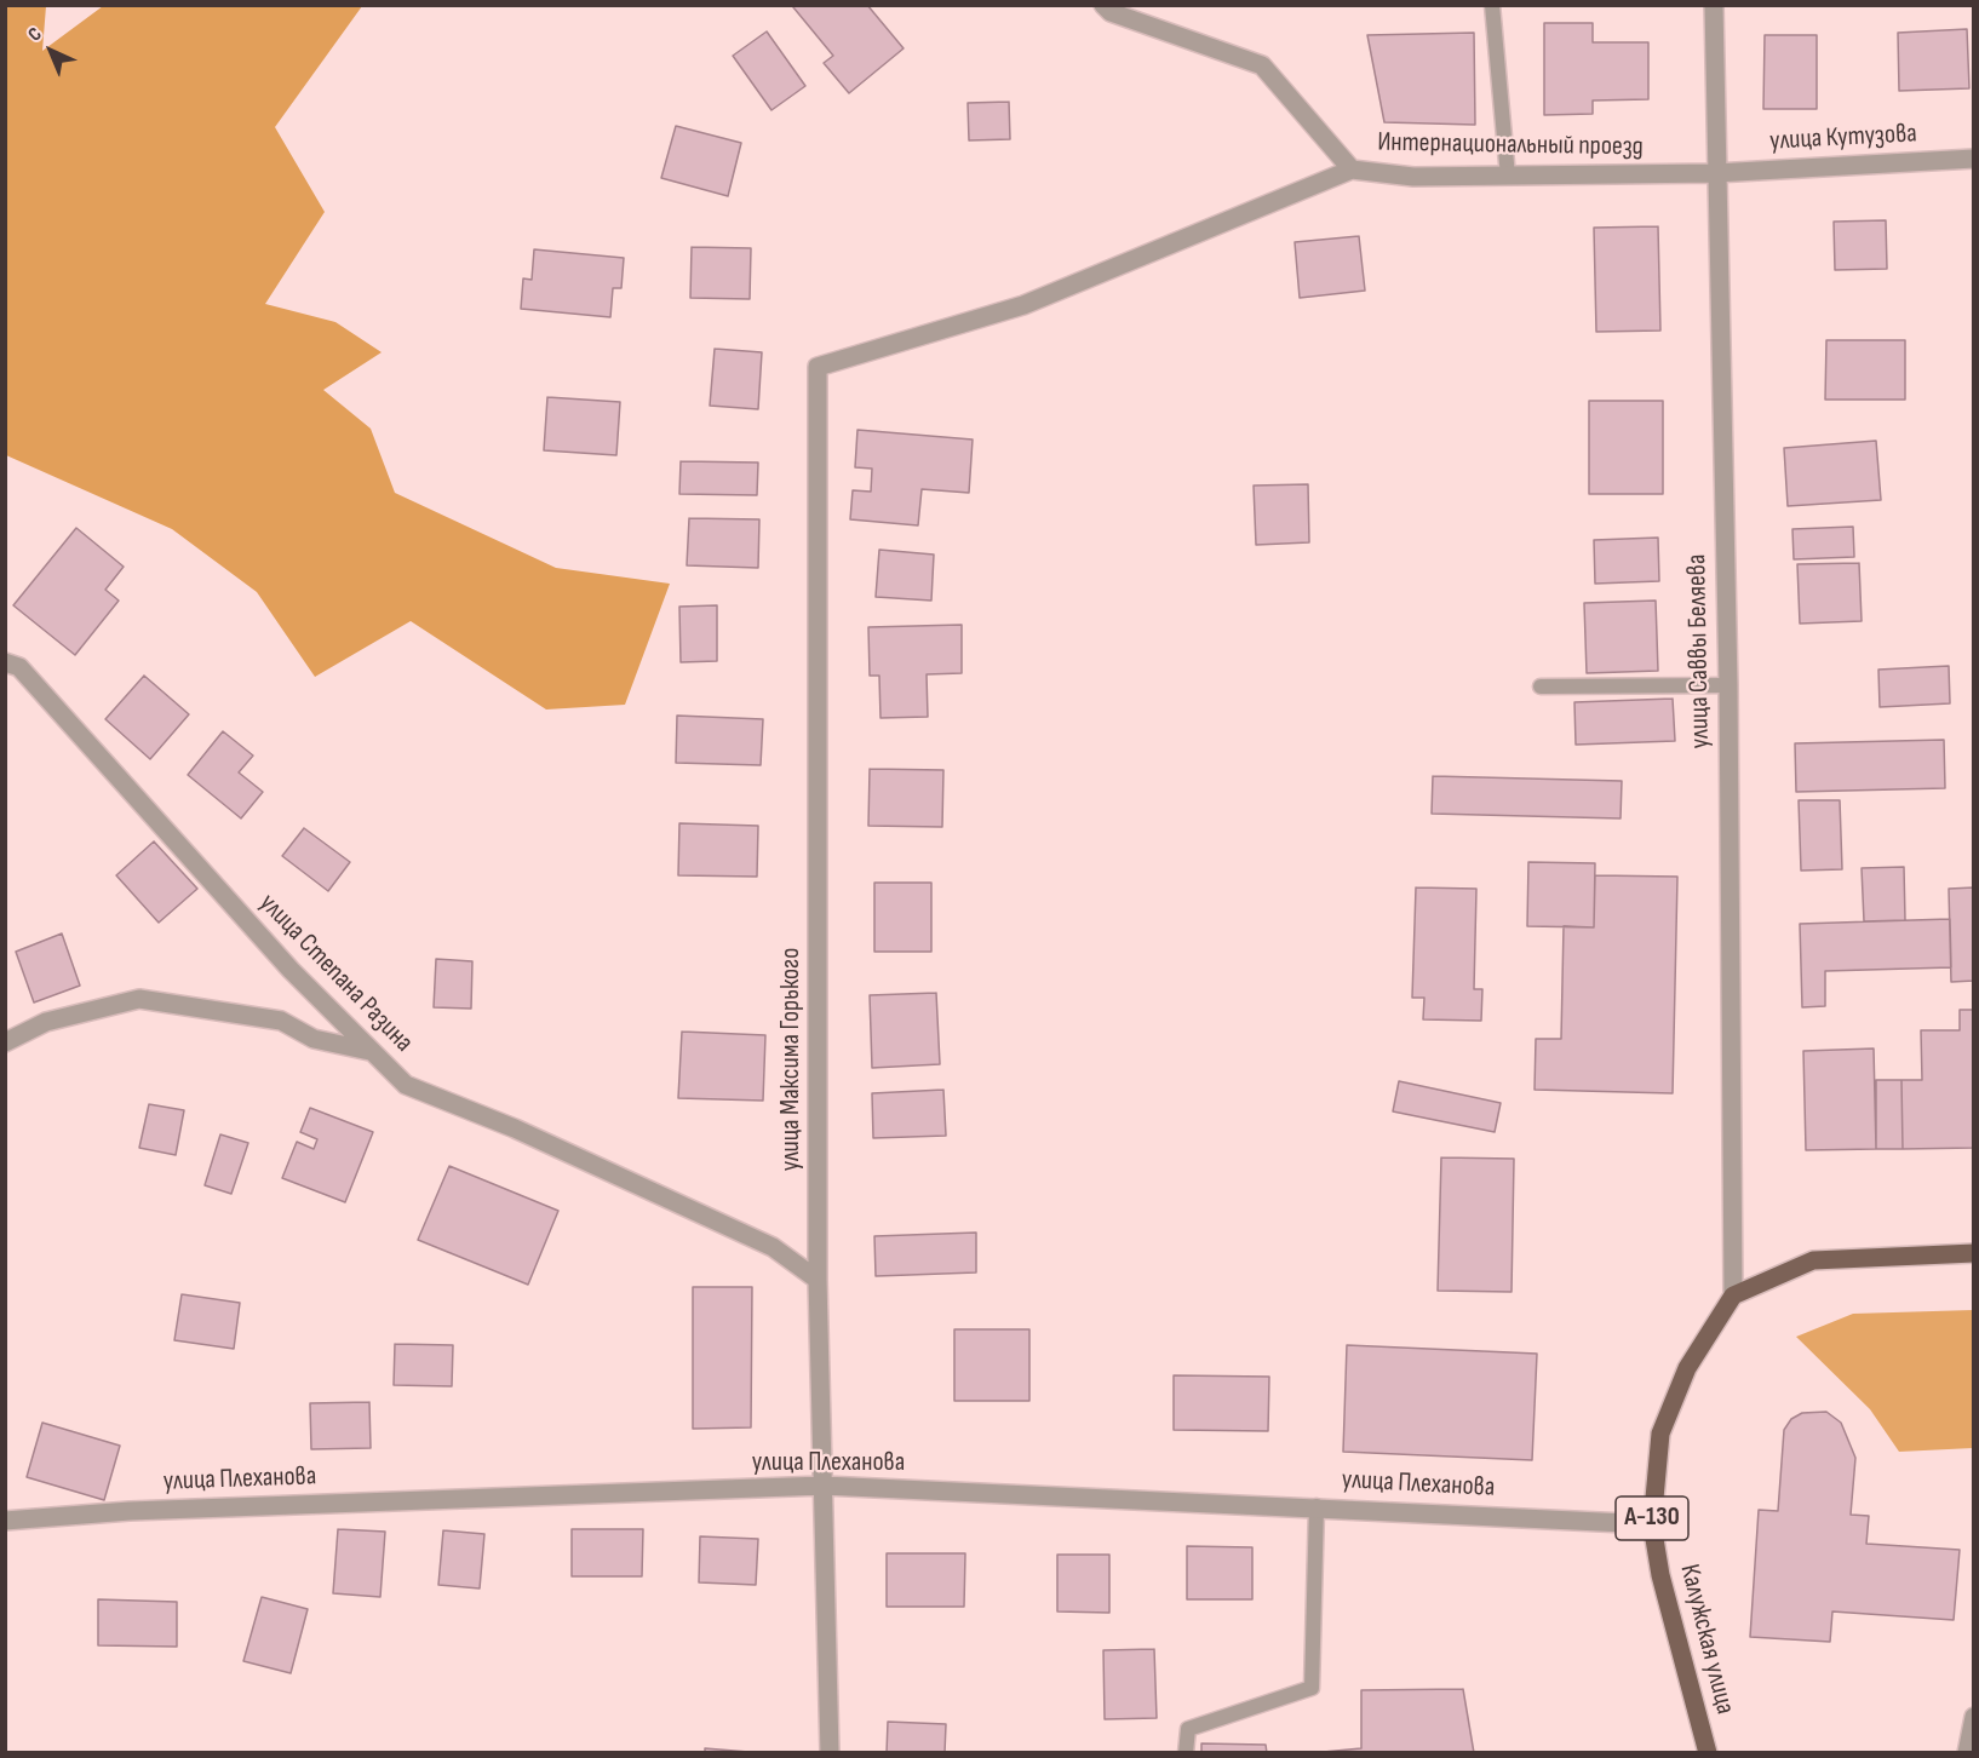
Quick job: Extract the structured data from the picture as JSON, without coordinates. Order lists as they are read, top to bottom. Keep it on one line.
{"streets":{"main road":["А-130","Калужская улица"],"street":["улица Кутузова","Интернациональный проезд","улица Саввы Беляева","улица Степана Разина","улица Максима Горького","улица Плеханова"]},"crossings":[["улица Кутузова","Интернациональный проезд"],["улица Кутузова","улица Саввы Беляева"],["Интернациональный проезд","улица Саввы Беляева"],["Интернациональный проезд","улица Максима Горького"],["улица Саввы Беляева","Калужская улица"],["улица Степана Разина","улица Максима Горького"],["улица Максима Горького","улица Плеханова"],["улица Плеханова","Калужская улица"]],"north":"top left"}
